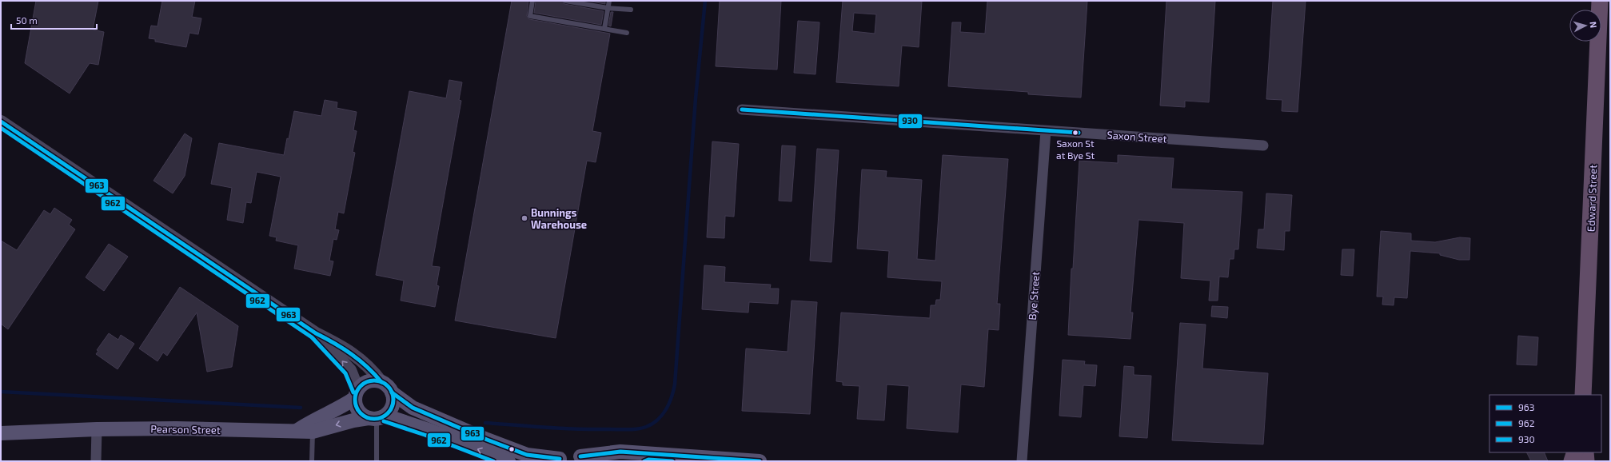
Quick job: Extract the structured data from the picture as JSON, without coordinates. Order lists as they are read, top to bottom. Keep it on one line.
{"streets":{"highway":["Edward Street"],"main road":["Pearson Street"],"street":["Saxon Street","Bye Street"]},"crossings":[["Saxon Street","Bye Street"]],"places":["Saxon St at Bye St","Bunnings Warehouse"],"lines":["transit line 930","transit line 963","transit line 962"],"legend":["963","962","930"],"scale_bar":"50 m","north":"right"}
